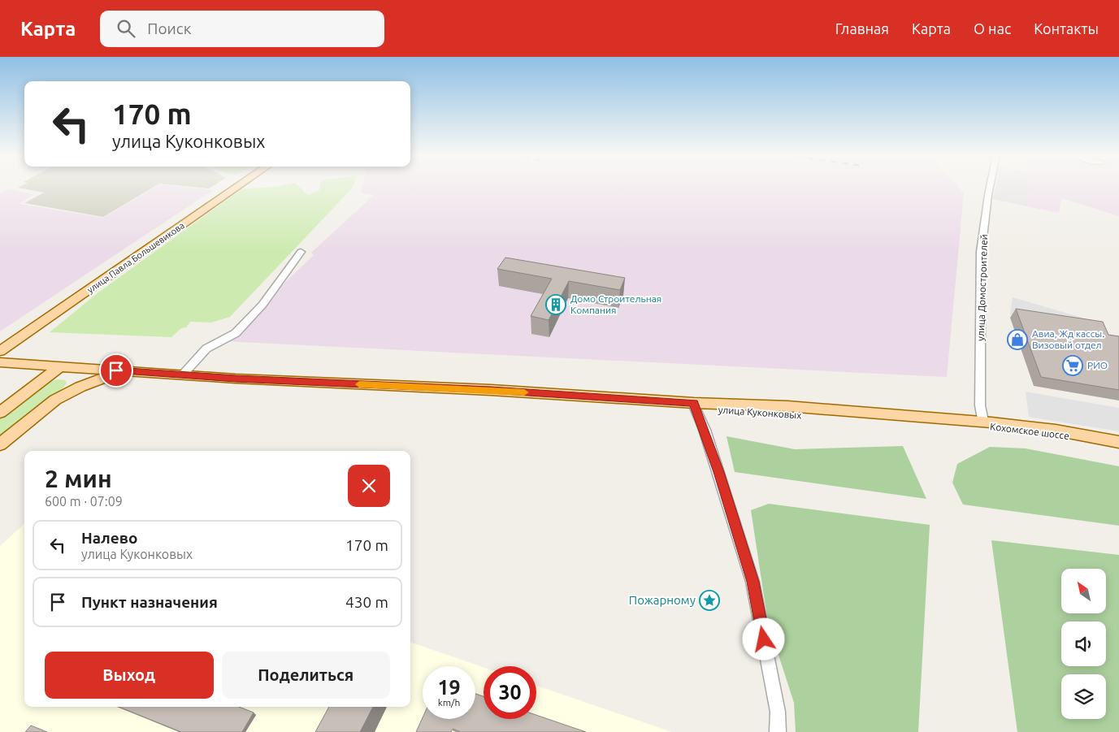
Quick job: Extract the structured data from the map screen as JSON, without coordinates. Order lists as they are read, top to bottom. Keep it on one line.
{"streets":{"main road":["улица Павла Большевикова","улица Куконковых","Кохомское шоссе"],"street":["улица Домостроителей"]},"crossings":[["улица Домостроителей","улица Куконковых"],["улица Домостроителей","Кохомское шоссе"],["улица Куконковых","Кохомское шоссе"]],"places":{"building":["Домо Строительная Компания"],"shop":["Авиа, Жд кассы. Визовый отдел"],"supermarket":["РИО"],"place":["Пожарному"]},"north":"top left","page":{"header":"Карта","search":"Поиск","nav":["Главная","Карта","О нас","Контакты"],"turn":["170 m","улица Куконковых"],"heading":["2 мин","600 m · 07:09"],"list":[{"name":"Налево","note":"улица Куконковых","value":"170 m"},{"name":"Пункт назначения","value":"430 m"}],"buttons":["Выход","Поделиться"],"speed":"19 km/h","limit":"30"}}
